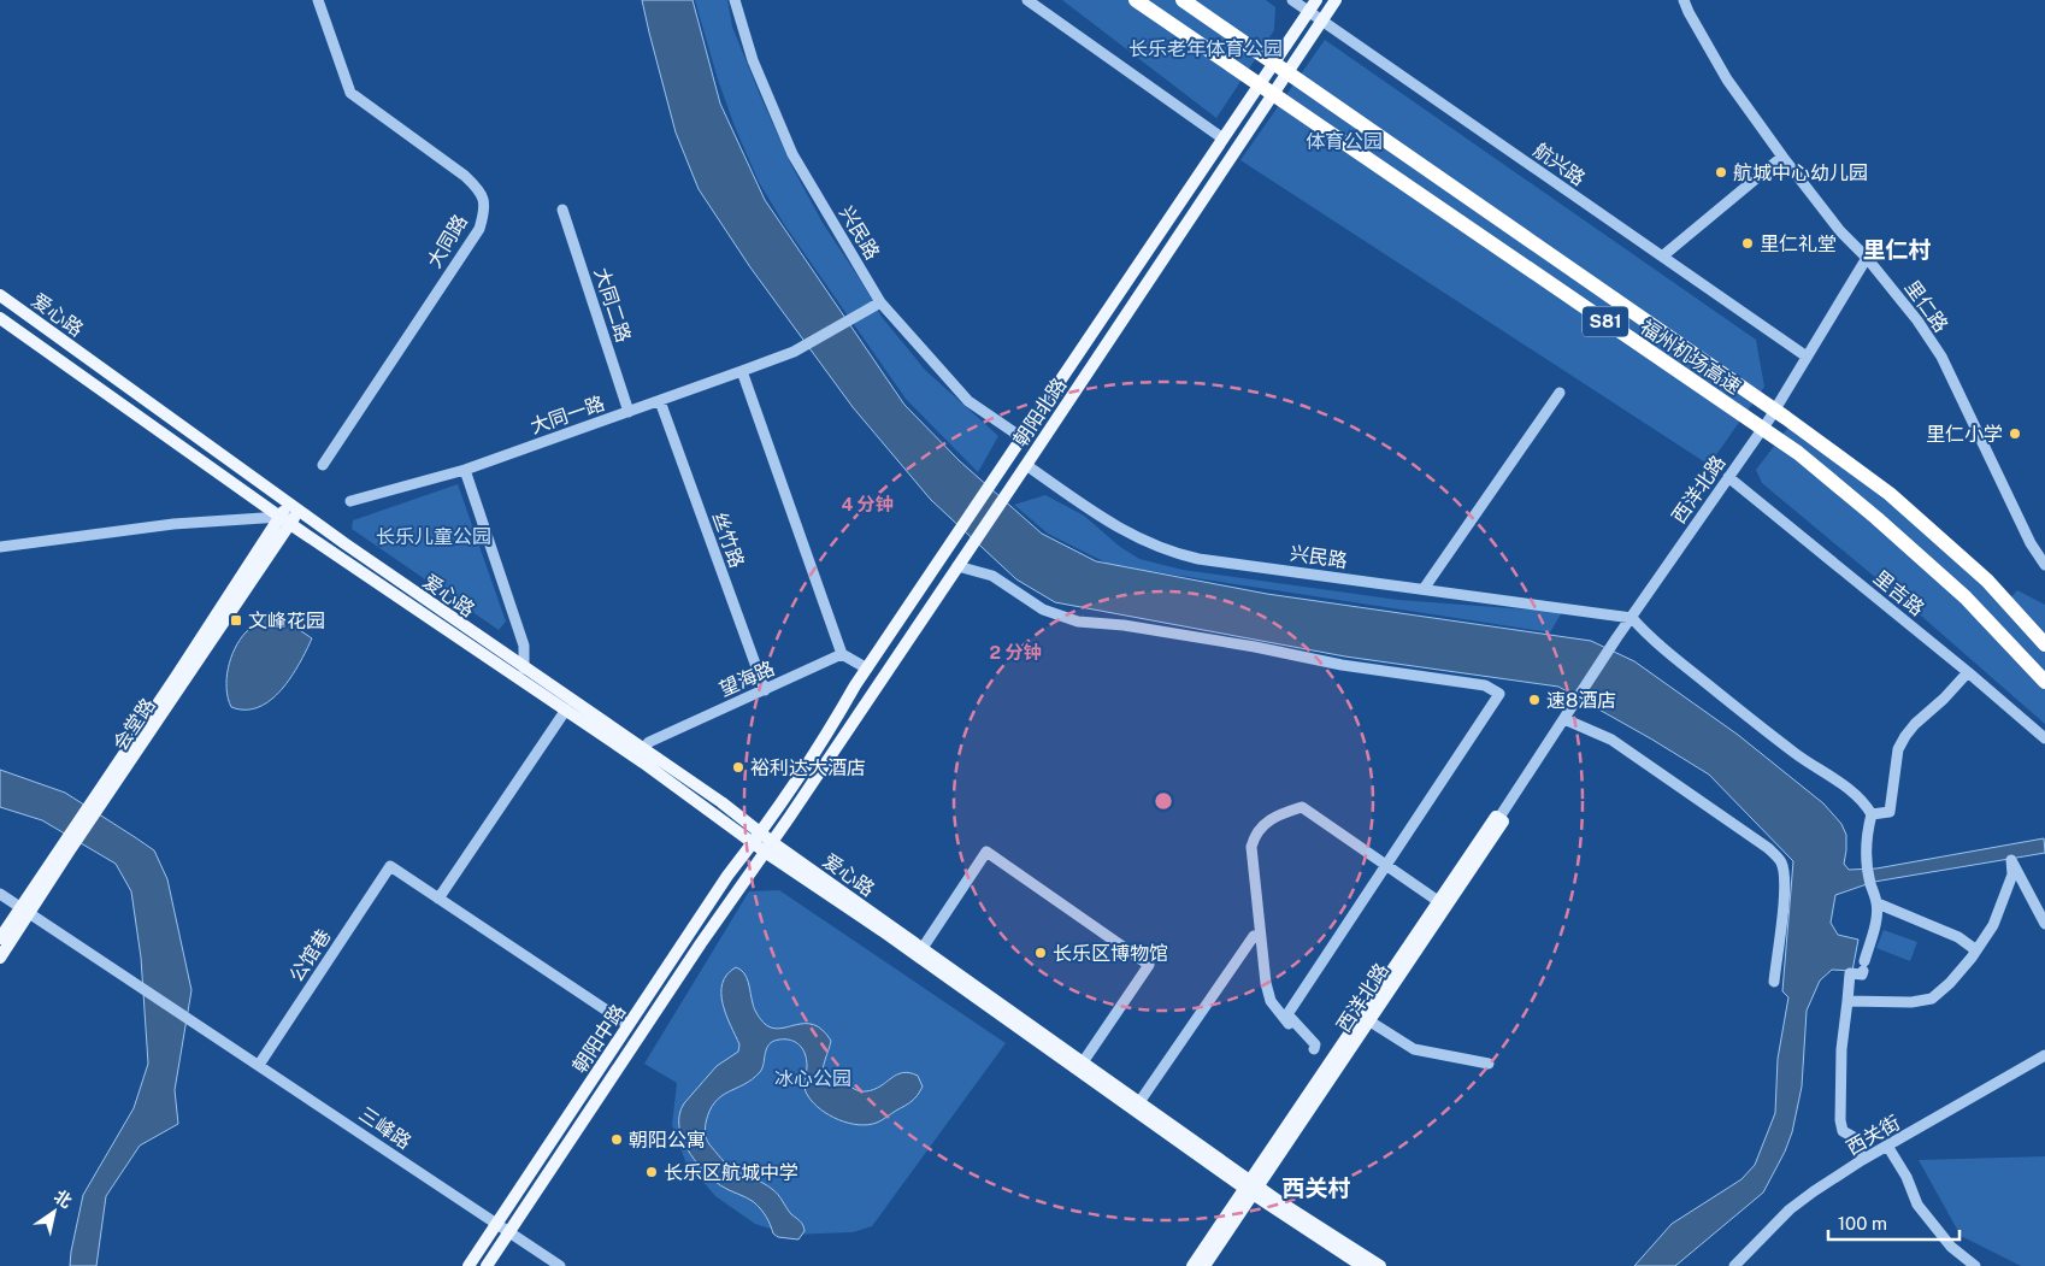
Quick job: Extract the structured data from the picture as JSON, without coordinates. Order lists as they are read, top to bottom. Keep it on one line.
{"streets":{"highway":["S81","福州机场高速"],"main road":["爱心路","朝阳北路","西洋北路","会堂路","朝阳中路"],"street":["航兴路","兴民路","大同路","大同二路","里仁路","大同一路","丝竹路","里吉路","望海路","公馆巷","三峰路","西关街"]},"crossings":[["航兴路","朝阳北路"],["航兴路","西洋北路"],["兴民路","朝阳北路"],["兴民路","大同一路"],["兴民路","西洋北路"],["大同二路","大同一路"],["里仁路","西洋北路"],["爱心路","朝阳北路"],["爱心路","西洋北路"],["爱心路","望海路"],["爱心路","会堂路"],["爱心路","朝阳中路"],["朝阳北路","朝阳中路"],["大同一路","丝竹路"],["西洋北路","里吉路"],["丝竹路","望海路"],["会堂路","三峰路"],["公馆巷","三峰路"],["朝阳中路","三峰路"]],"districts":["里仁村","西关村"],"parks":["长乐老年体育公园","体育公园","长乐儿童公园","冰心公园"],"places":{"other":["航城中心幼儿园","里仁礼堂","里仁小学","速8酒店","裕利达大酒店","长乐区博物馆","朝阳公寓","长乐区航城中学"],"transit":["文峰花园"]},"scale_bar":"100 m","north":"top right","rings":["4 分钟","2 分钟"]}
